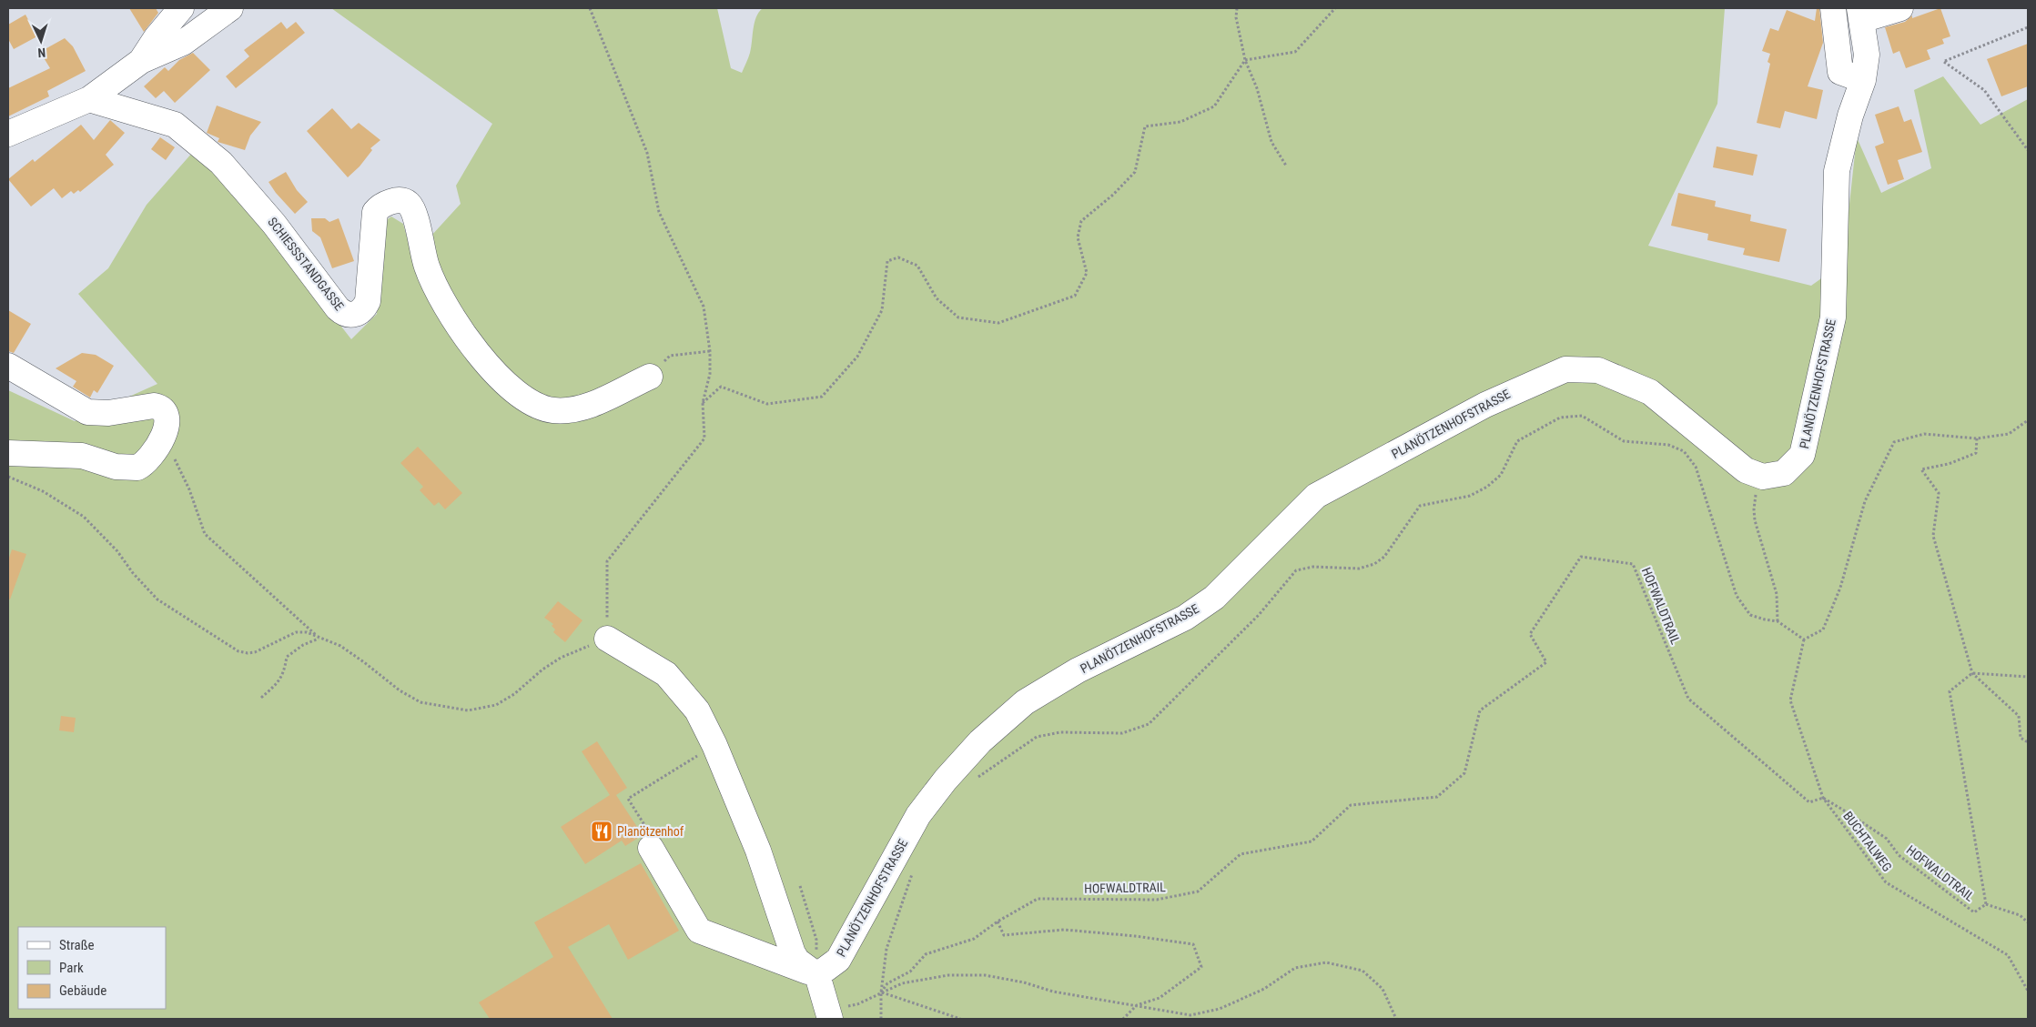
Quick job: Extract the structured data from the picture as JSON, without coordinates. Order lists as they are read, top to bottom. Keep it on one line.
{"streets":{"street":["SCHIESSSTANDGASSE","PLANÖTZENHOFSTRASSE"],"path":["HOFWALDTRAIL","BUCHTALWEG"]},"crossings":[["HOFWALDTRAIL","BUCHTALWEG"]],"places":{"restaurant":["Planötzenhof"]},"legend":["Straße","Park","Gebäude"],"north":"bottom"}
